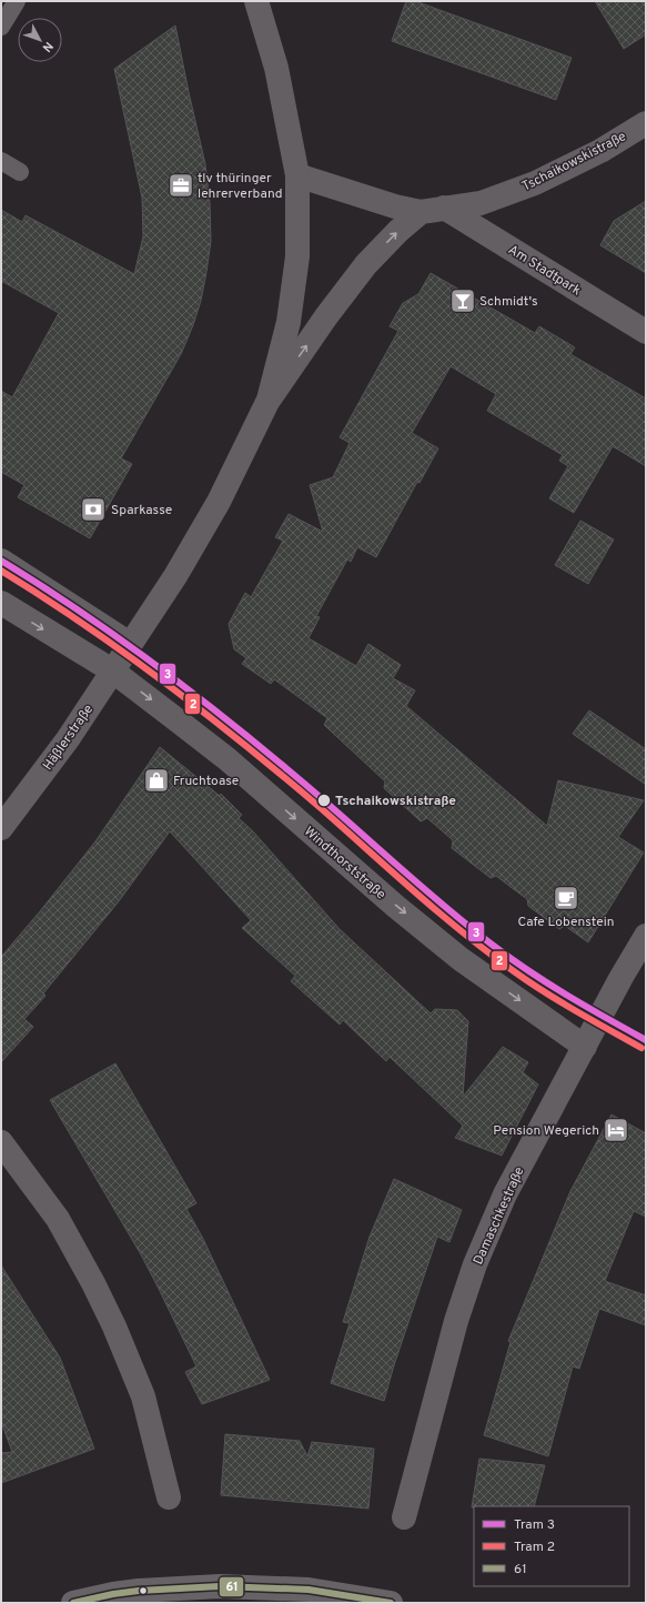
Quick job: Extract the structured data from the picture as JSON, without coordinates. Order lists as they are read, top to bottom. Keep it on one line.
{"streets":{"street":["Tschaikowskistraße","Am Stadtpark","Häßlerstraße","Windthorststraße","Damaschkestraße"]},"crossings":[["Tschaikowskistraße","Am Stadtpark"],["Häßlerstraße","Windthorststraße"],["Windthorststraße","Damaschkestraße"]],"one_way":["Windthorststraße"],"places":{"office":["tlv thüringer lehrerverband"],"bar":["Schmidt's"],"bank":["Sparkasse"],"shop":["Fruchtoase"],"other":["Tschaikowskistraße"],"cafe":["Cafe Lobenstein"],"hotel":["Pension Wegerich"]},"lines":["tram line 3","tram line 2","transit line 61"],"legend":["Tram 3","Tram 2","61"],"north":"bottom right"}
